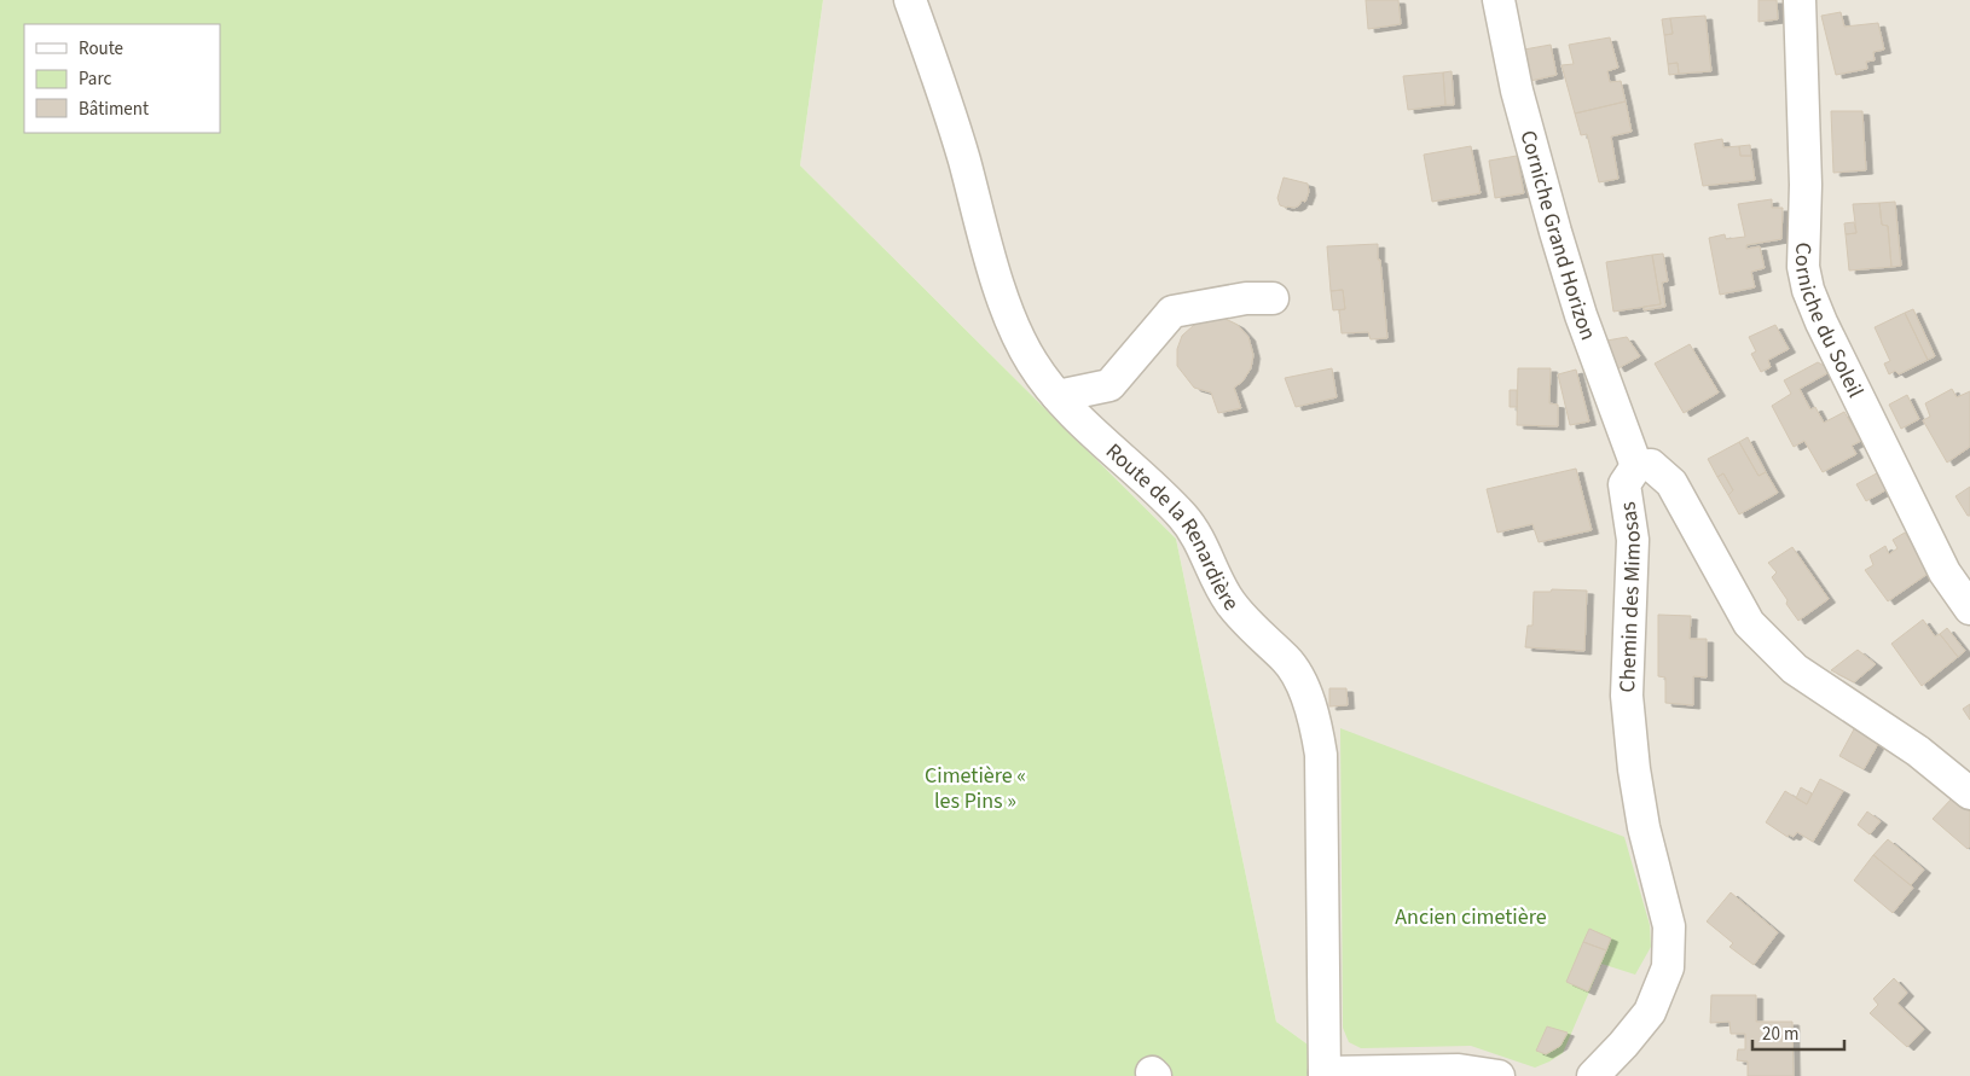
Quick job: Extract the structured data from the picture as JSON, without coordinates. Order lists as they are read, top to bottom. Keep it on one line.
{"streets":{"street":["Corniche Grand Horizon","Corniche du Soleil","Route de la Renardière","Chemin des Mimosas"]},"crossings":[["Corniche Grand Horizon","Chemin des Mimosas"]],"parks":["Cimetière « les Pins »","Ancien cimetière"],"legend":["Route","Parc","Bâtiment"],"scale_bar":"20 m"}
